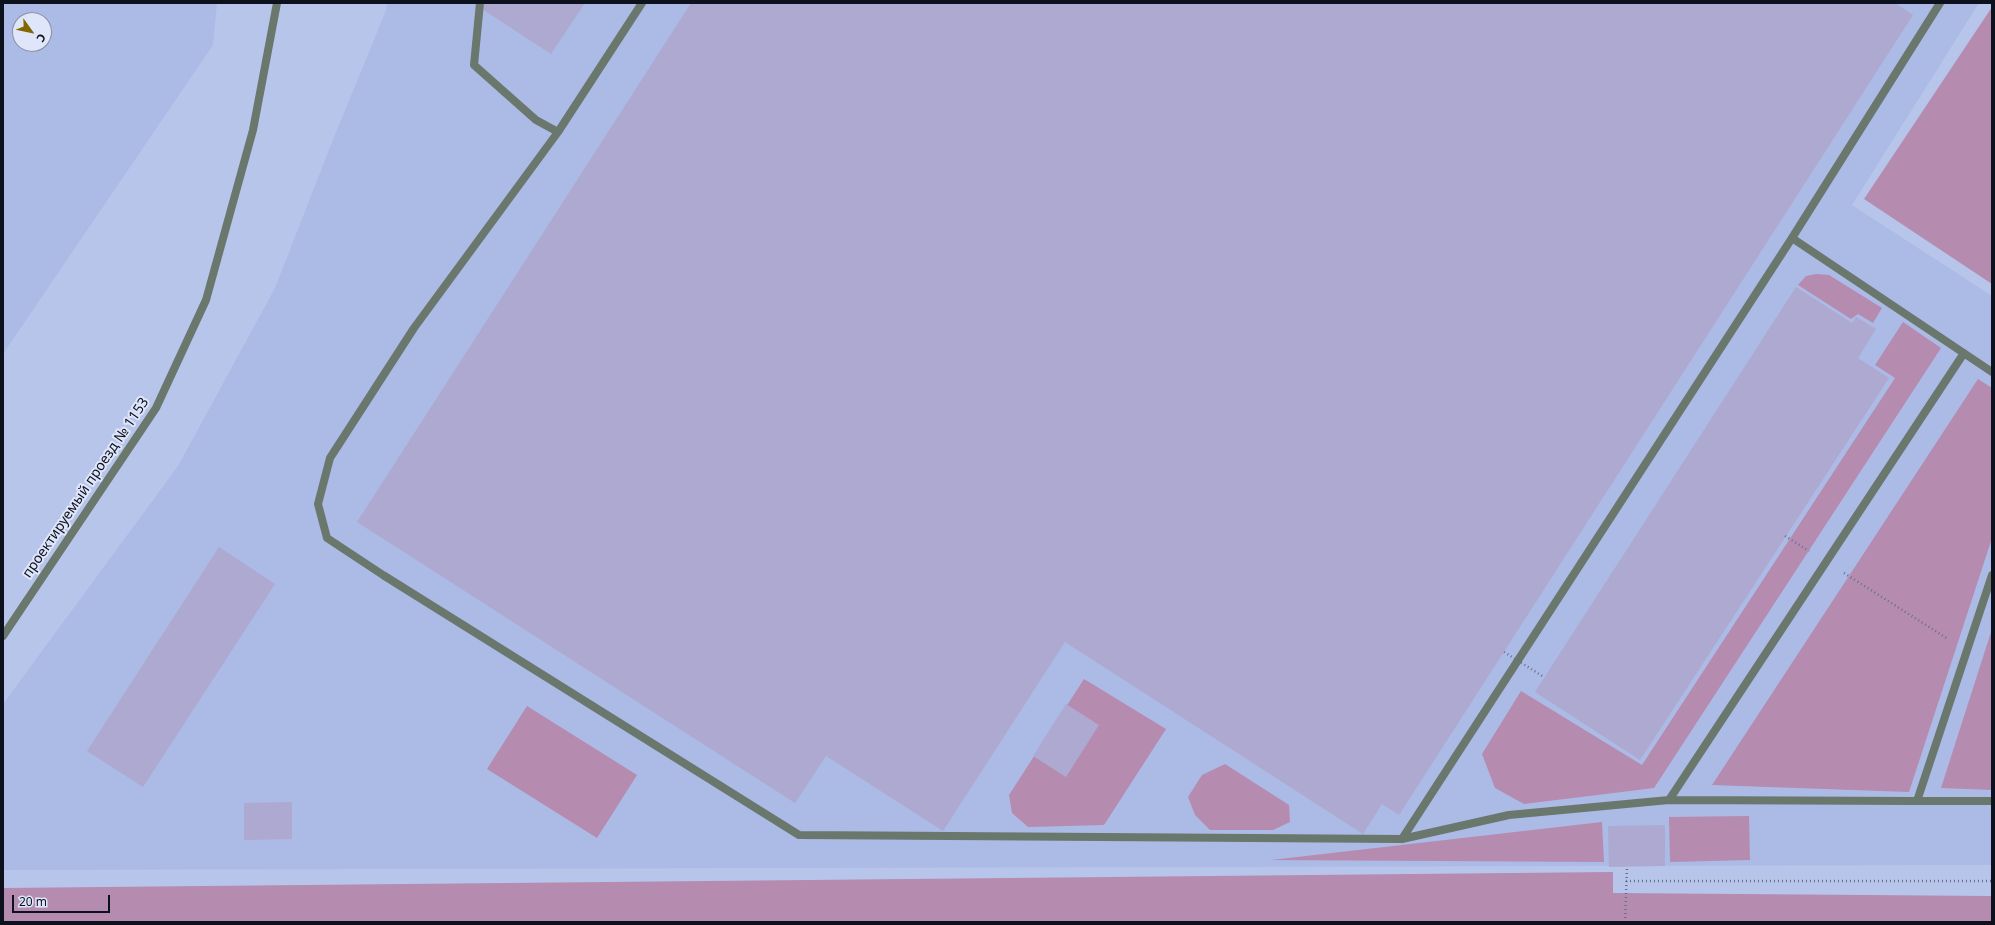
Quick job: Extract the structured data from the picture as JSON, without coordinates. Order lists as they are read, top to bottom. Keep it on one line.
{"streets":{"street":["проектируемый проезд № 1153"]},"scale_bar":"20 m","north":"bottom right"}
